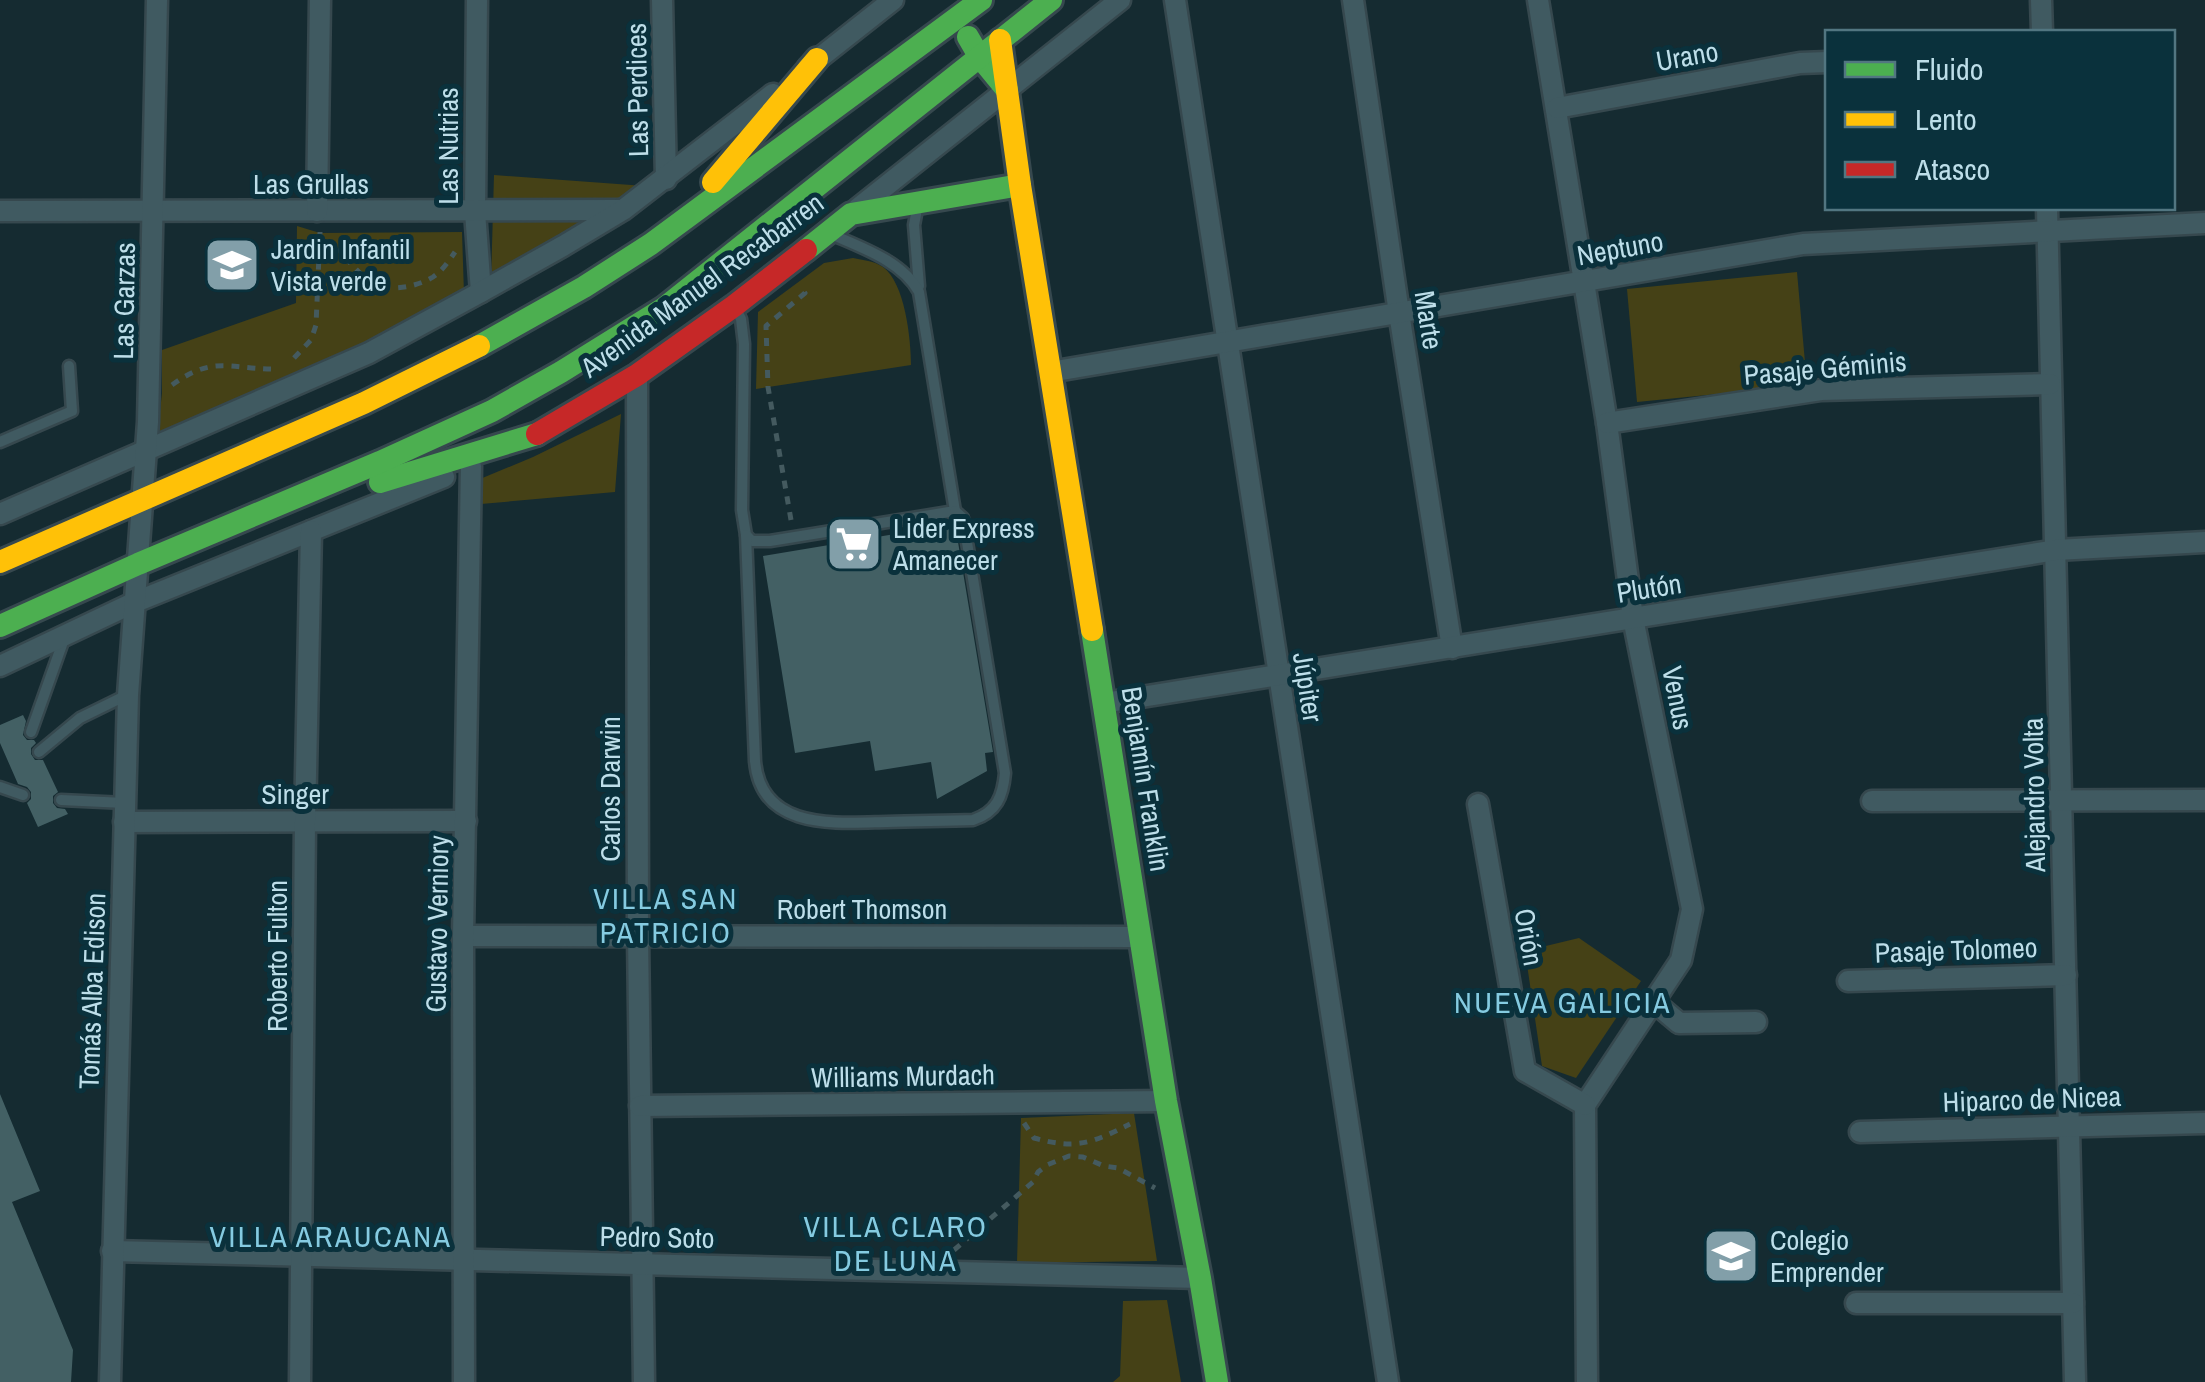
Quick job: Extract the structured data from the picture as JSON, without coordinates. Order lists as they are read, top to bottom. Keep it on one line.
{"streets":{"main road":["Avenida Manuel Recabarren","Benjamín Franklin"],"street":["Urano","Las Perdices","Las Nutrias","Las Grullas","Neptuno","Las Garzas","Marte","Pasaje Géminis","Plutón","Júpiter","Venus","Carlos Darwin","Singer","Alejandro Volta","Robert Thomson","Gustavo Verniory","Orión","Pasaje Tolomeo","Roberto Fulton","Tomás Alba Edison","Williams Murdach","Hiparco de Nicea","Pedro Soto"]},"crossings":[["Urano","Venus"],["Las Nutrias","Las Grullas"],["Las Grullas","Las Garzas"],["Neptuno","Marte"],["Neptuno","Júpiter"],["Neptuno","Venus"],["Neptuno","Benjamín Franklin"],["Neptuno","Alejandro Volta"],["Avenida Manuel Recabarren","Las Garzas"],["Avenida Manuel Recabarren","Benjamín Franklin"],["Avenida Manuel Recabarren","Carlos Darwin"],["Avenida Manuel Recabarren","Gustavo Verniory"],["Avenida Manuel Recabarren","Roberto Fulton"],["Avenida Manuel Recabarren","Tomás Alba Edison"],["Las Garzas","Tomás Alba Edison"],["Marte","Plutón"],["Pasaje Géminis","Venus"],["Pasaje Géminis","Alejandro Volta"],["Plutón","Júpiter"],["Plutón","Venus"],["Plutón","Benjamín Franklin"],["Plutón","Alejandro Volta"],["Venus","Orión"],["Benjamín Franklin","Robert Thomson"],["Benjamín Franklin","Williams Murdach"],["Benjamín Franklin","Pedro Soto"],["Carlos Darwin","Robert Thomson"],["Carlos Darwin","Williams Murdach"],["Carlos Darwin","Pedro Soto"],["Singer","Gustavo Verniory"],["Singer","Roberto Fulton"],["Singer","Tomás Alba Edison"],["Alejandro Volta","Pasaje Tolomeo"],["Alejandro Volta","Hiparco de Nicea"],["Robert Thomson","Gustavo Verniory"],["Gustavo Verniory","Pedro Soto"],["Roberto Fulton","Pedro Soto"],["Tomás Alba Edison","Pedro Soto"]],"districts":["VILLA SAN PATRICIO","NUEVA GALICIA","VILLA CLARO DE LUNA","VILLA ARAUCANA"],"places":{"school or university":["Jardin Infantil Vista verde","Colegio Emprender"],"supermarket":["Lider Express Amanecer"]},"legend":["Fluido","Lento","Atasco"]}
